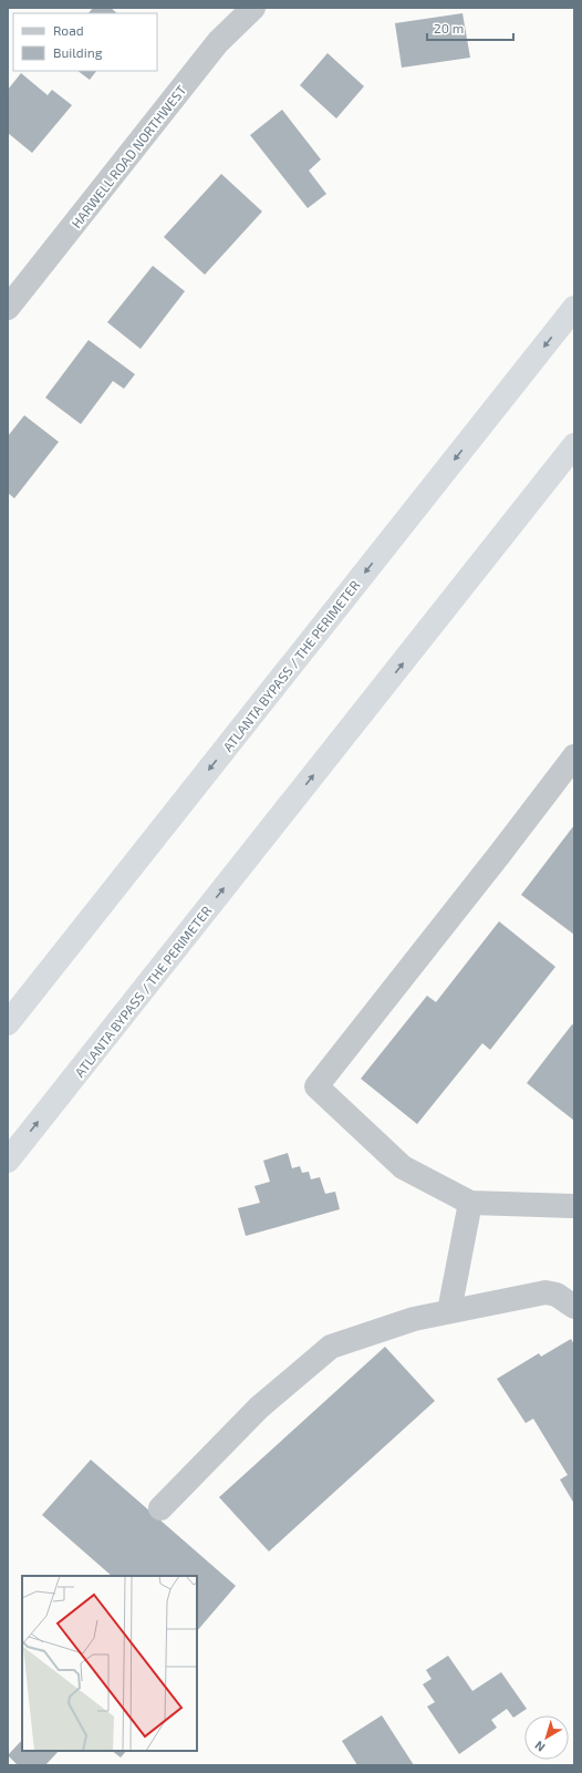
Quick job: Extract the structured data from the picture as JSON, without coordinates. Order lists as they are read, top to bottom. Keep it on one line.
{"streets":{"highway":["ATLANTA BYPASS / THE PERIMETER"],"street":["HARWELL ROAD NORTHWEST"]},"legend":["Road","Building"],"scale_bar":"20 m","north":"bottom left"}
